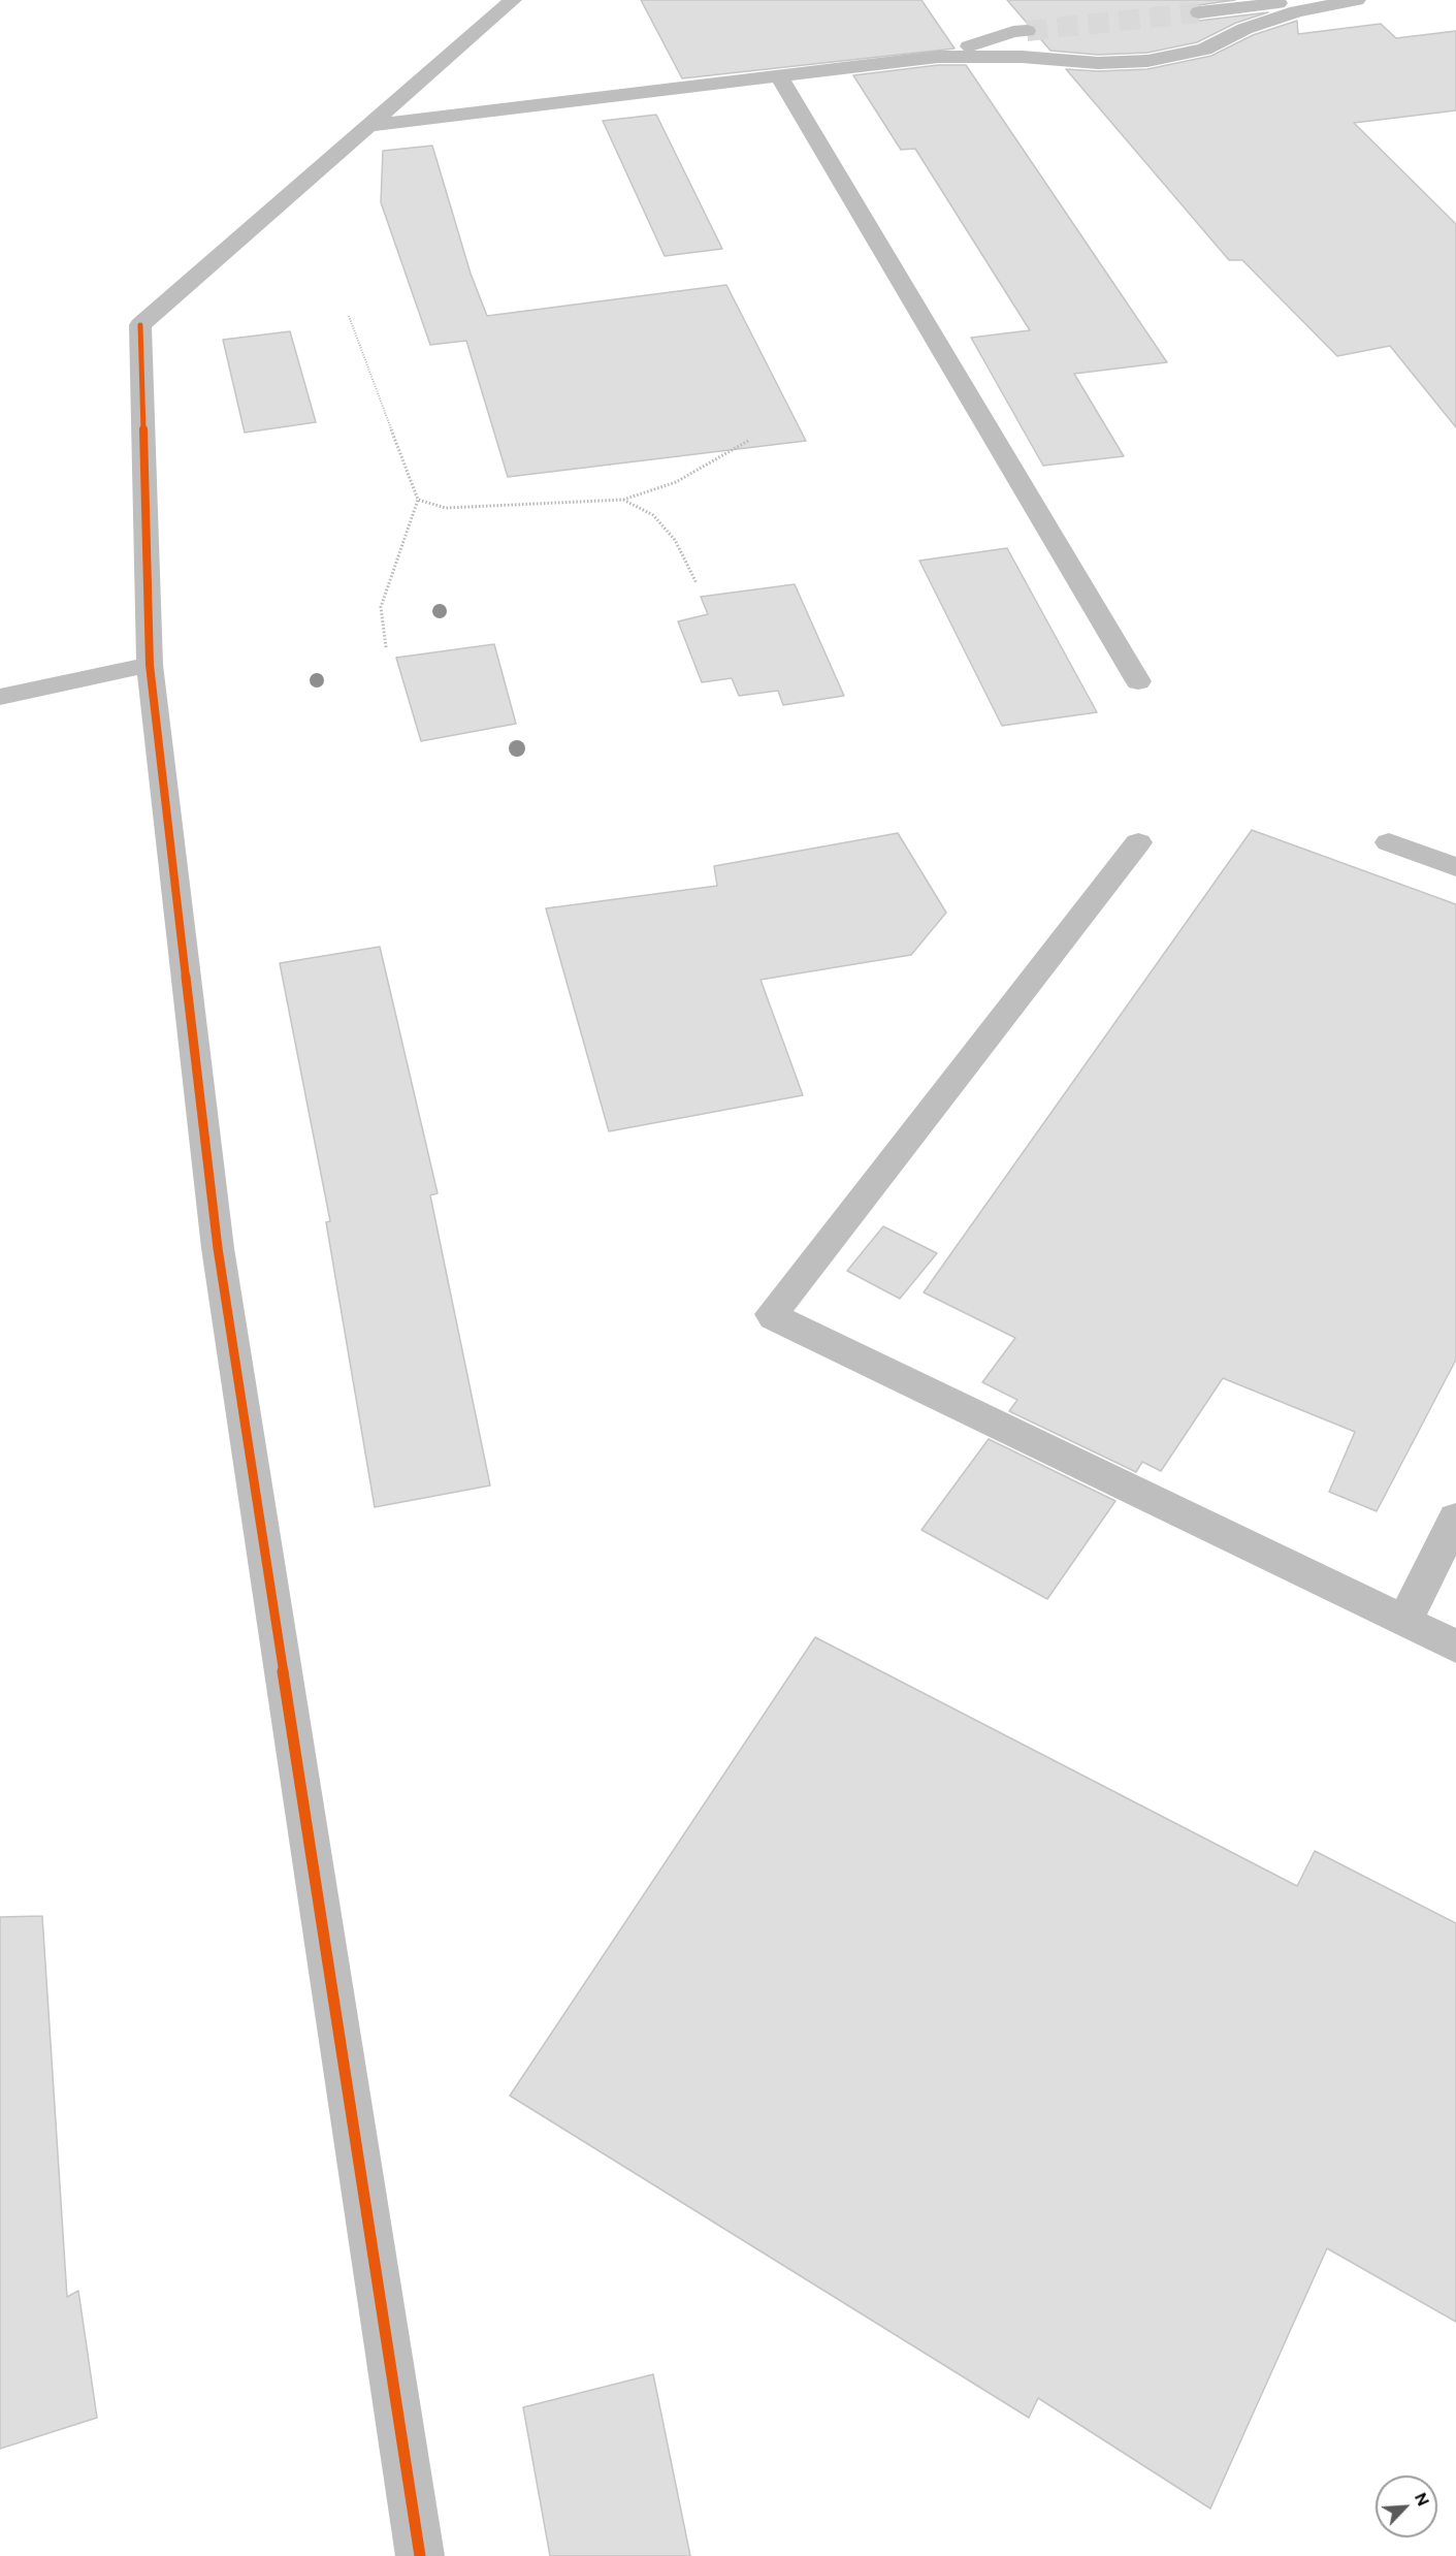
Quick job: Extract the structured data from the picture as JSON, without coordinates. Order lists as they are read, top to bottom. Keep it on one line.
{"north":"top right"}
